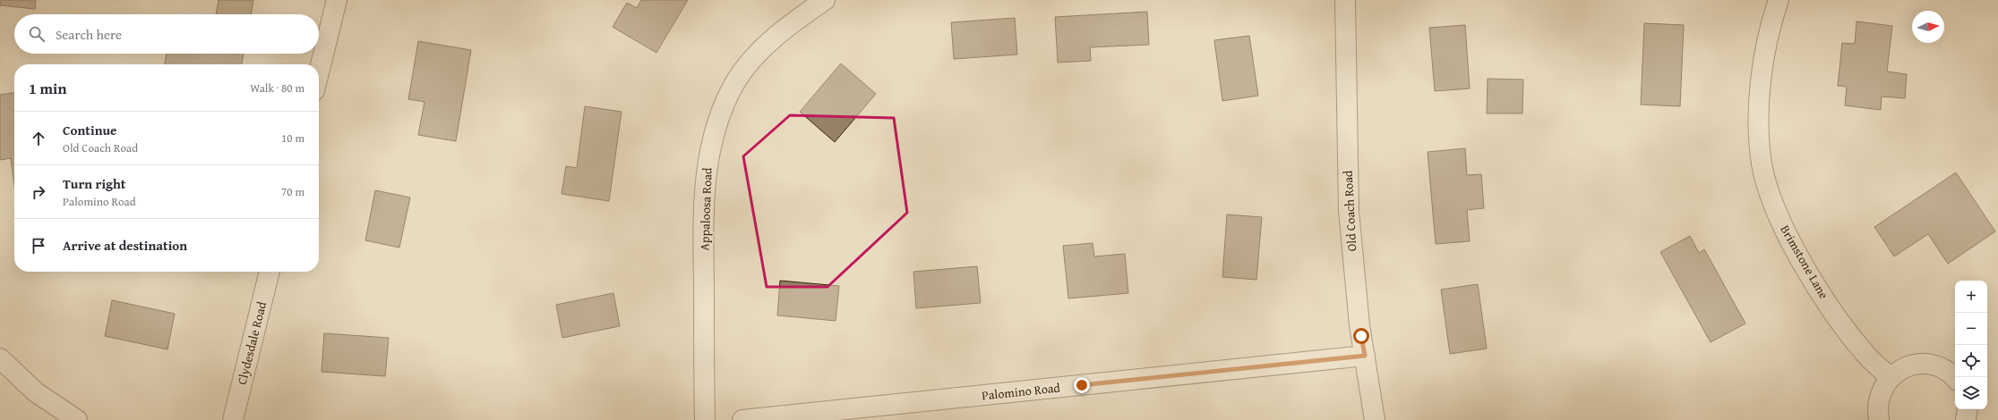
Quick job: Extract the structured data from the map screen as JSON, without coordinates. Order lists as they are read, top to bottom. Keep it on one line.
{"streets":{"street":["Appaloosa Road","Old Coach Road","Brimstone Lane","Clydesdale Road","Palomino Road"]},"crossings":[["Old Coach Road","Palomino Road"]],"north":"right","page":{"search":"Search here","heading":["1 min","Walk · 80 m"],"list":[["Continue","Old Coach Road","10 m"],["Turn right","Palomino Road","70 m"],"Arrive at destination"],"map_buttons":["+","−"]}}
